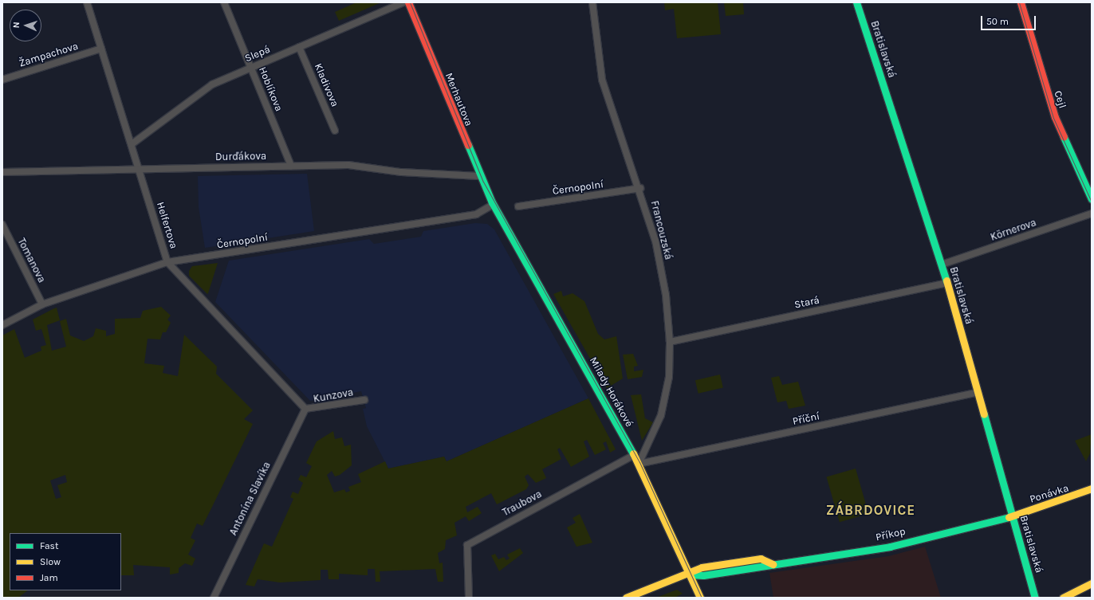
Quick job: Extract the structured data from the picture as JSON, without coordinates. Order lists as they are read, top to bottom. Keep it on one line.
{"streets":{"street":["Bratislavská","Slepá","Žampachova","Kladivova","Hoblíkova","Merhautova","Cejl","Durďákova","Černopolní","Helfertova","Francouzská","Körnerova","Tomanova","Stará","Milady Horákové","Kunzova","Příční","Ponávka","Antonína Slavíka","Traubova","Příkop"]},"crossings":[["Bratislavská","Körnerova"],["Bratislavská","Stará"],["Bratislavská","Příční"],["Bratislavská","Ponávka"],["Bratislavská","Příkop"],["Slepá","Kladivova"],["Slepá","Hoblíkova"],["Slepá","Helfertova"],["Žampachova","Helfertova"],["Hoblíkova","Durďákova"],["Merhautova","Durďákova"],["Merhautova","Černopolní"],["Merhautova","Milady Horákové"],["Durďákova","Helfertova"],["Černopolní","Helfertova"],["Černopolní","Francouzská"],["Černopolní","Tomanova"],["Černopolní","Milady Horákové"],["Helfertova","Kunzova"],["Helfertova","Antonína Slavíka"],["Francouzská","Stará"],["Francouzská","Milady Horákové"],["Francouzská","Příční"],["Milady Horákové","Příční"],["Milady Horákové","Traubova"],["Milady Horákové","Příkop"],["Kunzova","Antonína Slavíka"],["Ponávka","Příkop"]],"districts":["ZÁBRDOVICE"],"legend":["Fast","Slow","Jam"],"scale_bar":"50 m","north":"left"}
